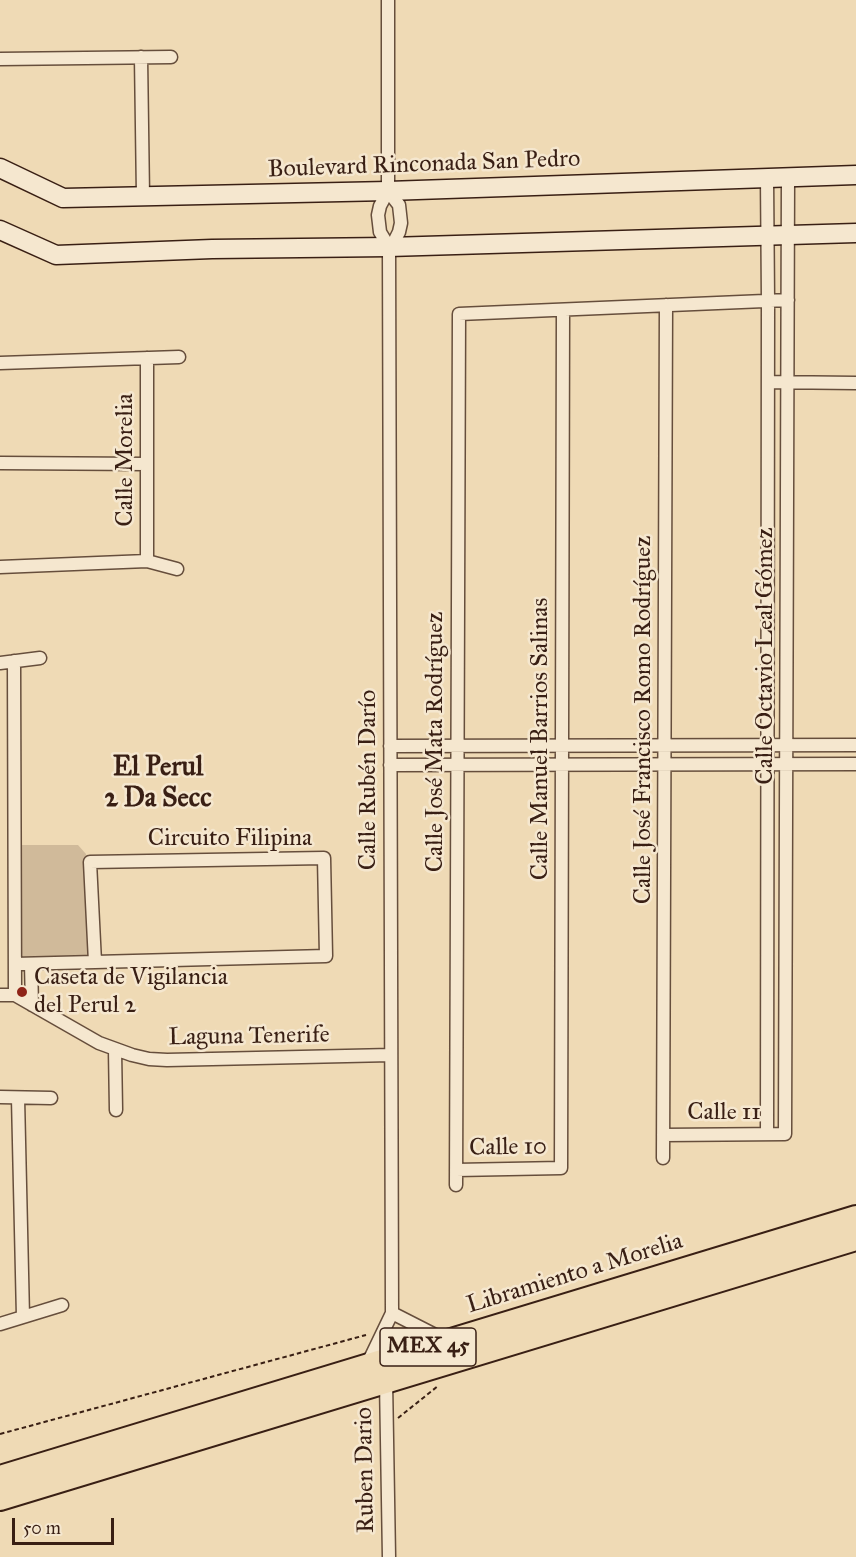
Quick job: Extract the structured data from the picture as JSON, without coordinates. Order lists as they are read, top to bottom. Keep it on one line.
{"streets":{"highway":["Libramiento a Morelia","MEX 45"],"street":["Boulevard Rinconada San Pedro","Calle Morelia","Calle Octavio Leal Gómez","Calle José Francisco Romo Rodríguez","Calle Manuel Barrios Salinas","Calle José Mata Rodríguez","Calle Rubén Darío","Circuito Filipina","Laguna Tenerife","Calle 11","Calle 10","Ruben Dario"]},"crossings":[["Boulevard Rinconada San Pedro","Calle Octavio Leal Gómez"],["Boulevard Rinconada San Pedro","Calle Rubén Darío"],["Calle Octavio Leal Gómez","Calle 11"],["Calle José Francisco Romo Rodríguez","Calle 11"],["Calle Manuel Barrios Salinas","Calle José Mata Rodríguez"],["Calle Manuel Barrios Salinas","Calle 10"],["Calle José Mata Rodríguez","Calle 10"],["Calle Rubén Darío","Laguna Tenerife"],["Calle Rubén Darío","Libramiento a Morelia"],["Libramiento a Morelia","Ruben Dario"]],"districts":["El Perul 2 Da Secc"],"places":["Caseta de Vigilancia del Perul 2"],"scale_bar":"50 m"}
